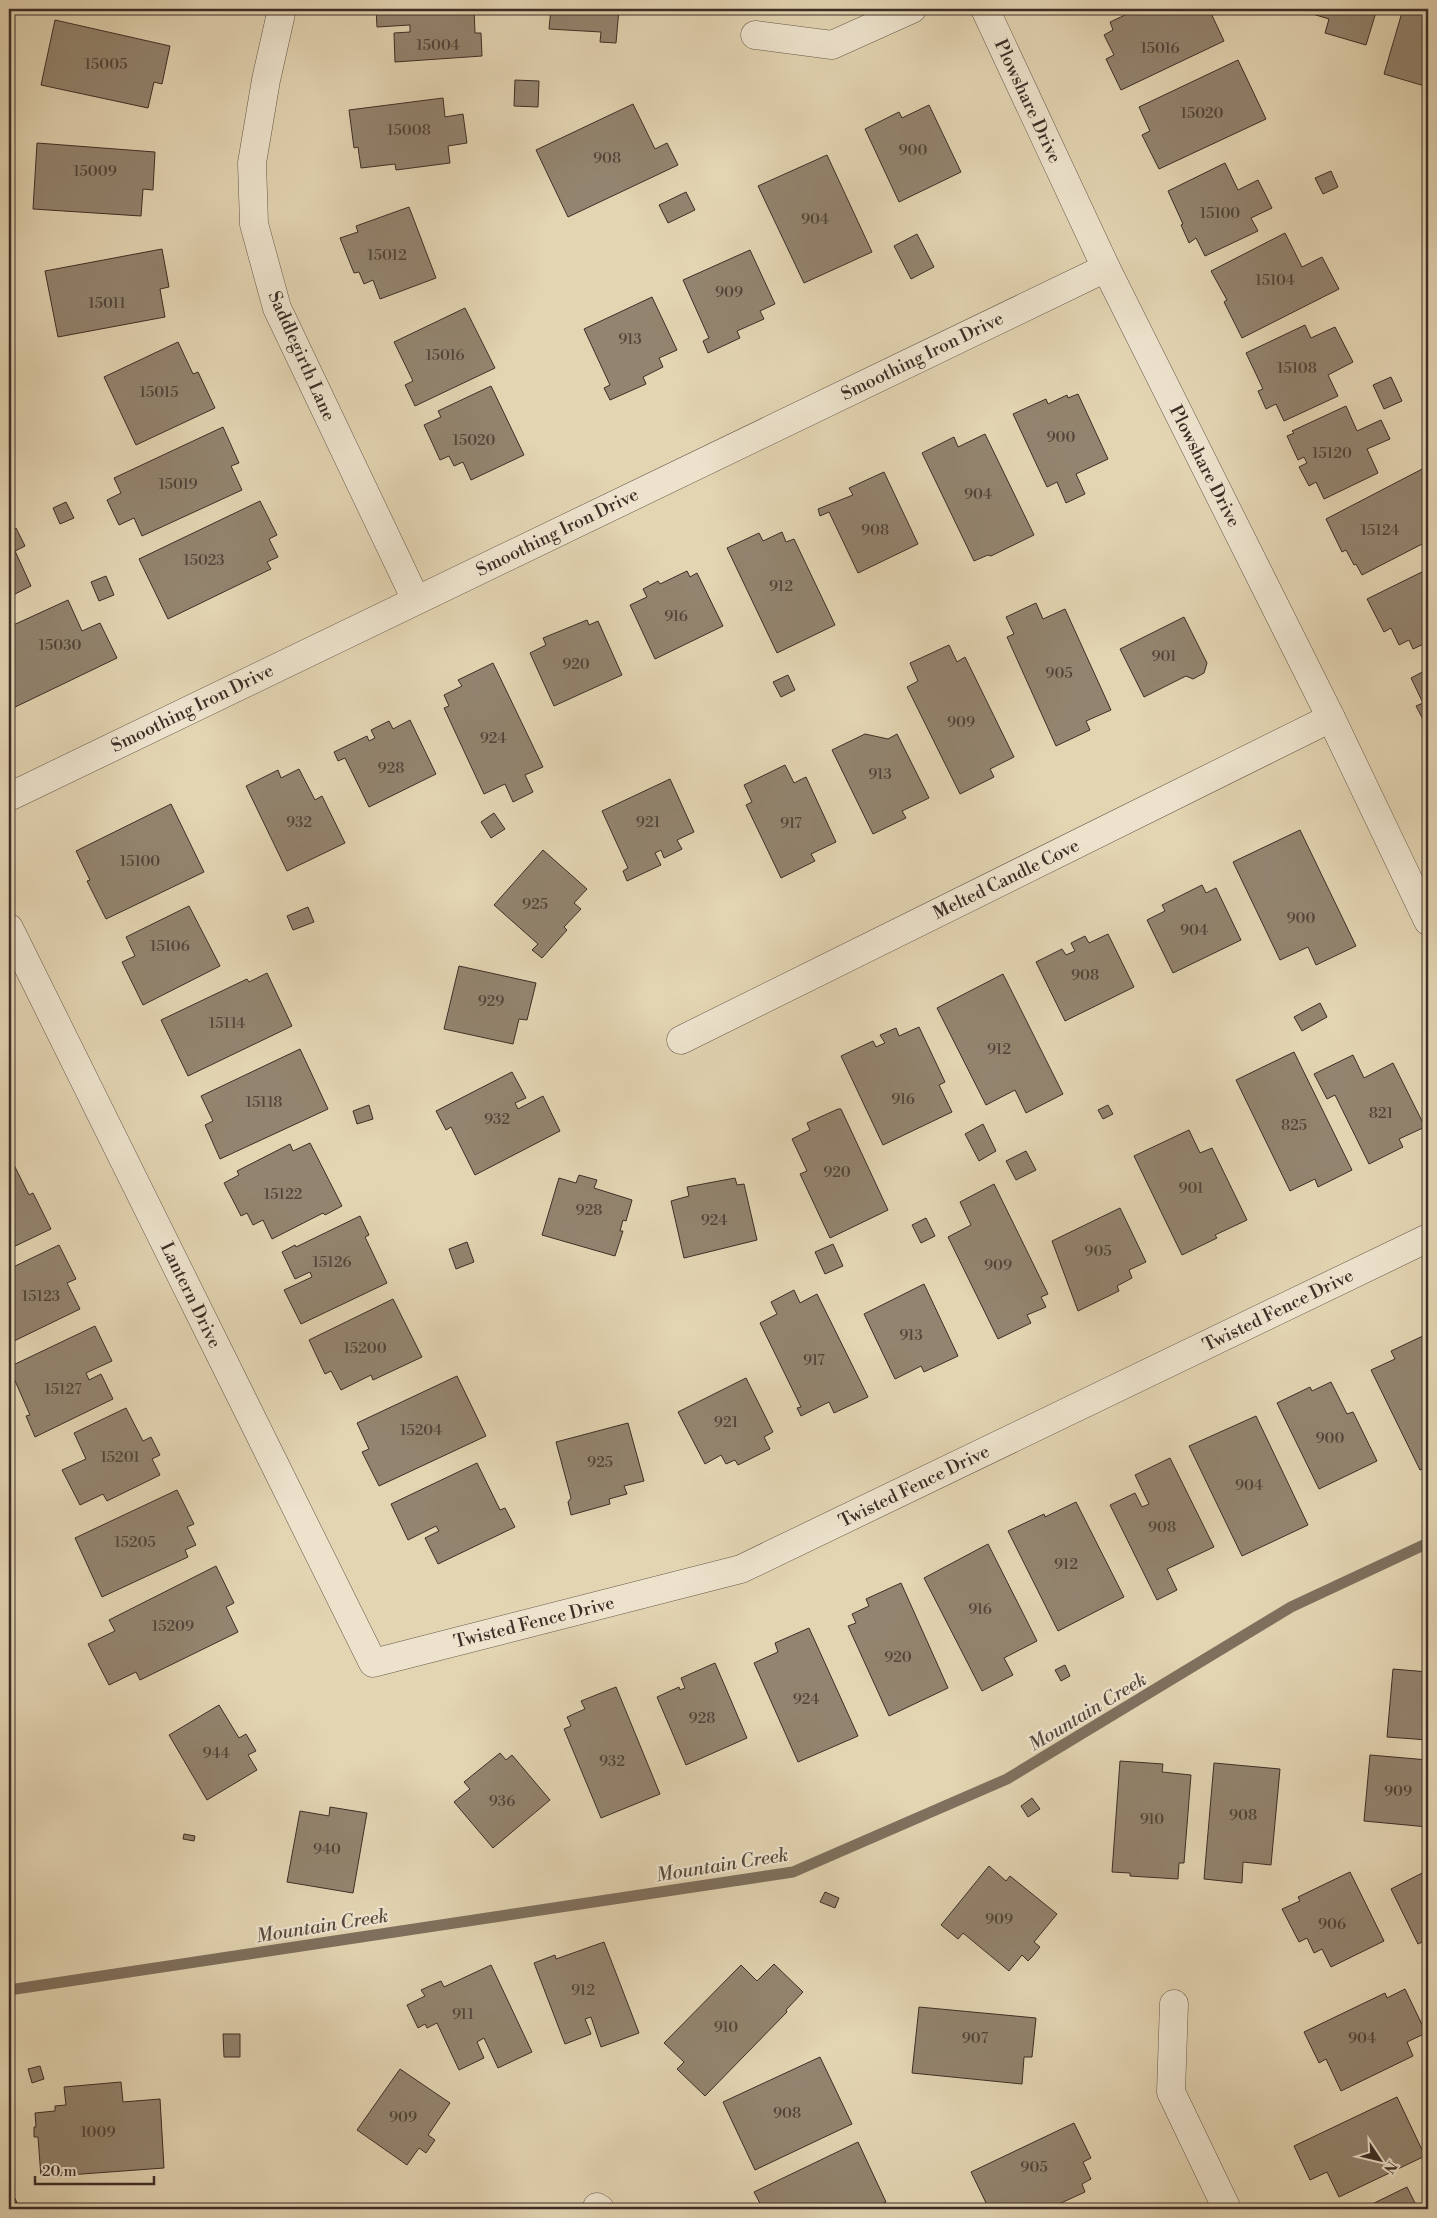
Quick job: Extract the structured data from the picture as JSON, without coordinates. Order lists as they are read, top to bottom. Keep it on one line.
{"streets":{"street":["Plowshare Drive","Saddlegirth Lane","Smoothing Iron Drive","Melted Candle Cove","Lantern Drive","Twisted Fence Drive"]},"crossings":[["Plowshare Drive","Smoothing Iron Drive"],["Plowshare Drive","Melted Candle Cove"],["Saddlegirth Lane","Smoothing Iron Drive"],["Lantern Drive","Twisted Fence Drive"]],"water":["Mountain Creek"],"house_numbers":["15004","15016","15005","15020","15008","900","908","15009","15100","904","15012","15104","909","15011","913","15016","15108","15015","900","15020","15120","15019","904","908","15124","15023","912","916","15030","901","920","905","909","924","928","913","932","921","917","15100","925","900","904","15106","908","929","15114","912","916","15118","821","932","825","920","901","15122","928","924","905","15126","909","15123","913","15200","917","15127","921","15204","900","15201","925","904","908","15205","912","916","15209","920","924","928","944","932","909","936","908","910","940","909","906","912","911","910","907","904","908","909","1009","905"],"scale_bar":"20 m","north":"bottom right"}
